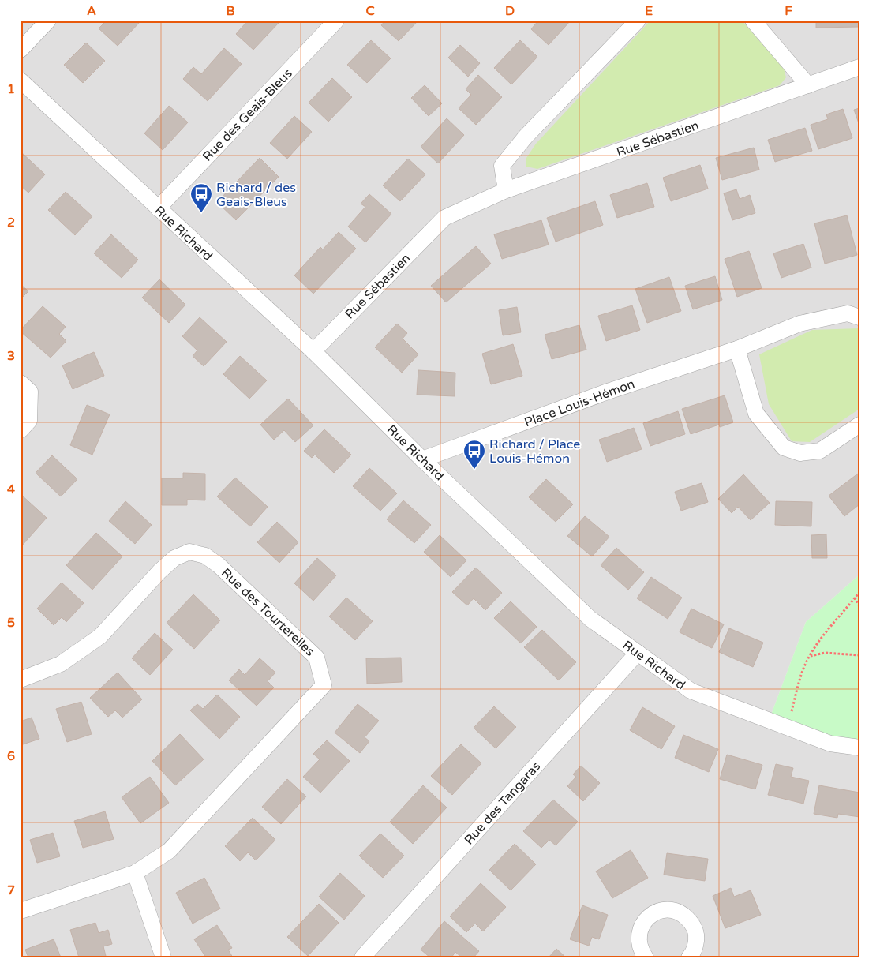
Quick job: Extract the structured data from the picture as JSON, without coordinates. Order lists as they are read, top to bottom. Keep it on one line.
{"streets":{"street":["Rue des Geais-Bleus","Rue Sébastien","Rue Richard","Place Louis-Hémon","Rue des Tourterelles","Rue des Tangaras"]},"crossings":[["Rue des Geais-Bleus","Rue Richard"],["Rue Sébastien","Rue Richard"],["Rue Richard","Place Louis-Hémon"],["Rue Richard","Rue des Tangaras"]],"places":{"bus stop":["Richard / des Geais-Bleus","Richard / Place Louis-Hémon"]},"grid":{"columns":["A","B","C","D","E","F"],"rows":["1","2","3","4","5","6","7"]}}
